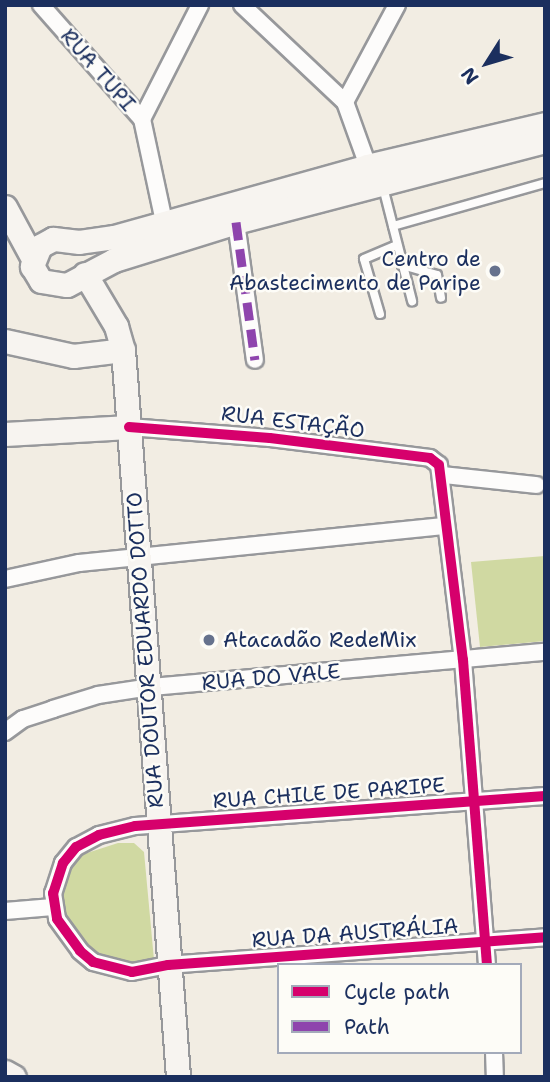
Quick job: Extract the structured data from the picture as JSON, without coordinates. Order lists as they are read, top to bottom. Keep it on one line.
{"streets":{"main road":["RUA DOUTOR EDUARDO DOTTO"],"street":["RUA TUPI","RUA ESTAÇÃO","RUA DO VALE","RUA CHILE DE PARIPE","RUA DA AUSTRÁLIA"]},"crossings":[["RUA ESTAÇÃO","RUA DOUTOR EDUARDO DOTTO"],["RUA DOUTOR EDUARDO DOTTO","RUA DO VALE"],["RUA DOUTOR EDUARDO DOTTO","RUA CHILE DE PARIPE"],["RUA DOUTOR EDUARDO DOTTO","RUA DA AUSTRÁLIA"],["RUA CHILE DE PARIPE","RUA DA AUSTRÁLIA"]],"places":["Centro de Abastecimento de Paripe","Atacadão RedeMix"],"legend":["Cycle path","Path"],"north":"bottom left"}
